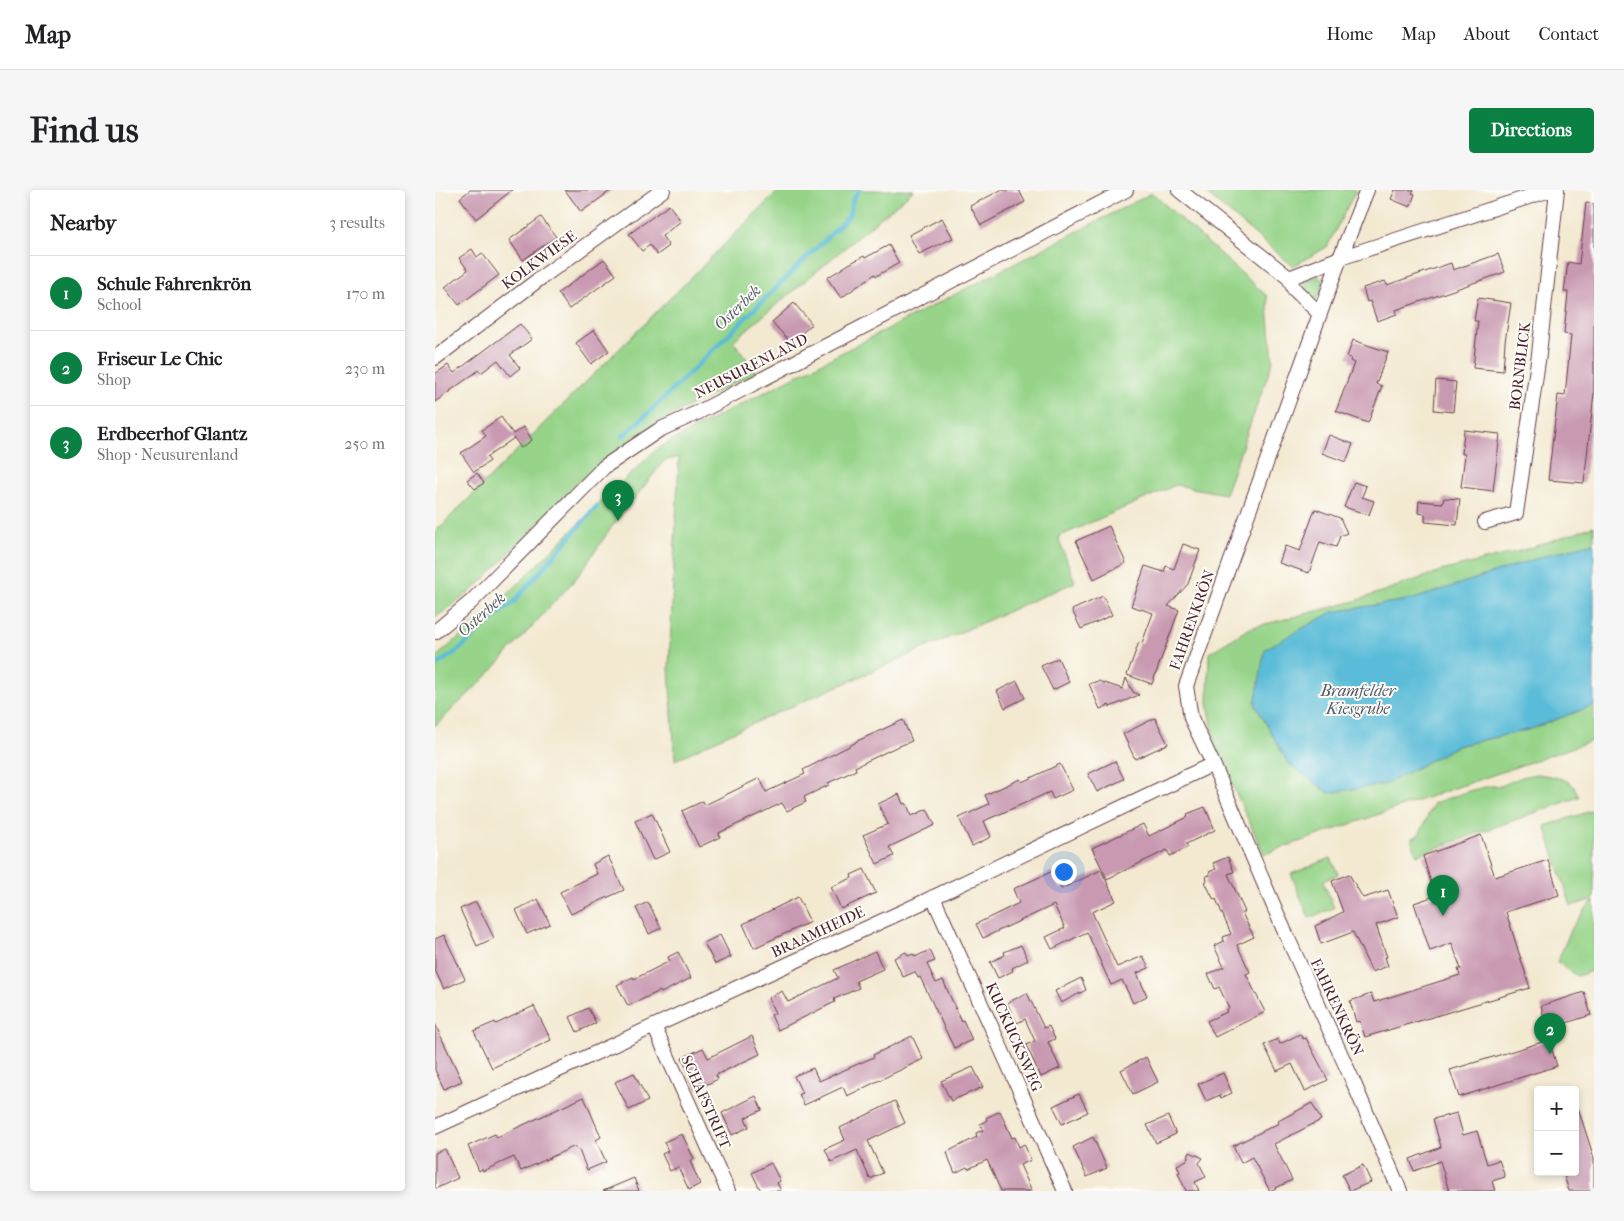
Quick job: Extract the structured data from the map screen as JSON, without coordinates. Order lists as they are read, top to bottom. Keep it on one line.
{"streets":{"street":["KOLKWIESE","NEUSURENLAND","BORNBLICK","FAHRENKRÖN","BRAAMHEIDE","KUCKUCKSWEG","SCHAFSTRIFT"]},"crossings":[["FAHRENKRÖN","BRAAMHEIDE"],["BRAAMHEIDE","KUCKUCKSWEG"],["BRAAMHEIDE","SCHAFSTRIFT"]],"water":["Osterbek","Bramfelder Kiesgrube"],"page":{"header":"Map","nav":["Home","Map","About","Contact"],"buttons":"Directions","title":"Find us","heading":["Nearby","3 results"],"list":[{"mark":"1","name":"Schule Fahrenkrön","note":"School","value":"170 m"},{"mark":"2","name":"Friseur Le Chic","note":"Shop","value":"230 m"},{"mark":"3","name":"Erdbeerhof Glantz","note":"Shop · Neusurenland","value":"250 m"}],"pins":["3","1","2"],"map_buttons":["+","−"]}}
